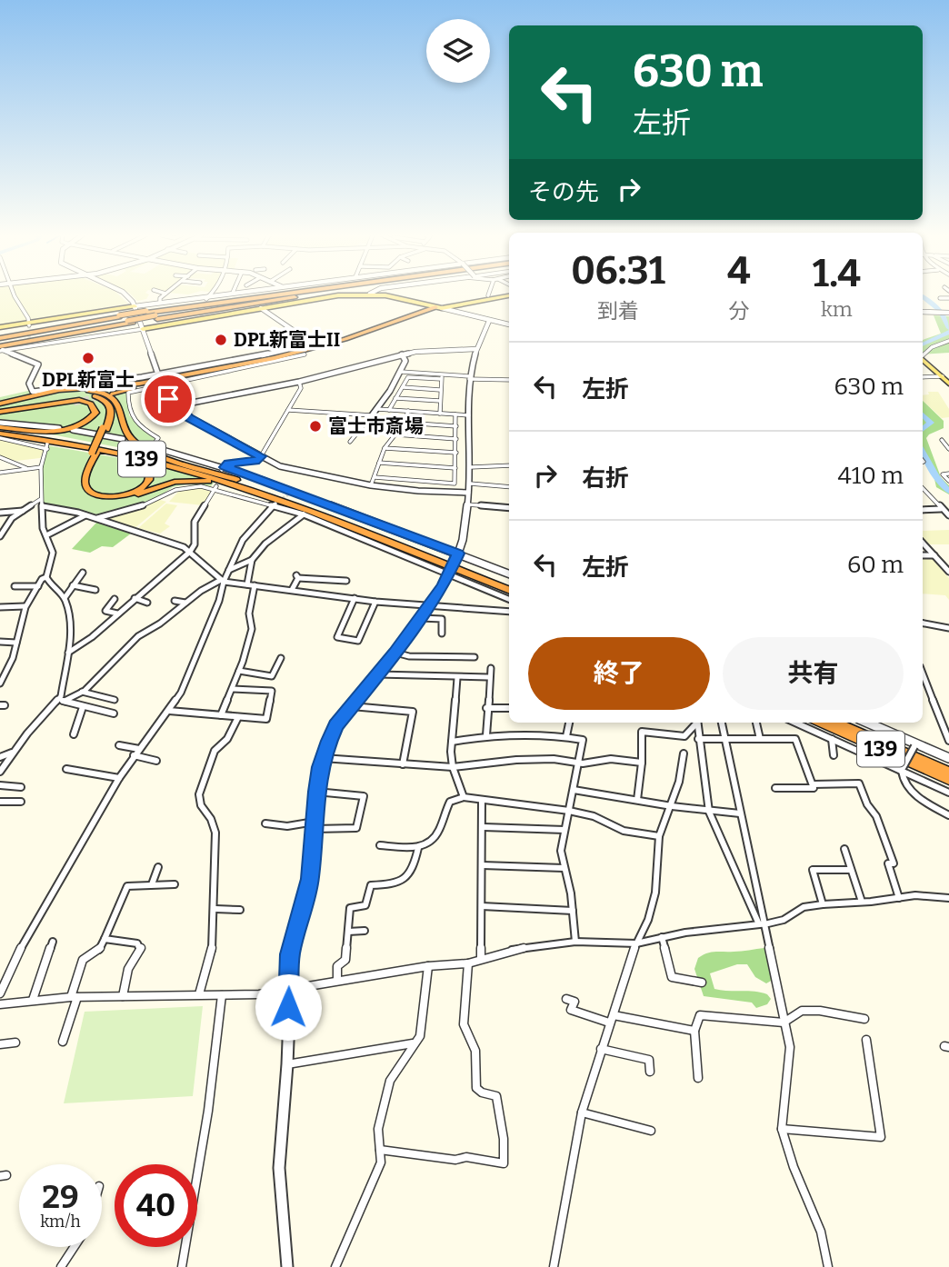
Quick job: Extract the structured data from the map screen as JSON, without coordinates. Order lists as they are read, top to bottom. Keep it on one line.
{"streets":{"highway":["139"]},"places":["DPL新富士II","DPL新富士","富士市斎場"],"page":{"turn":["630 m","左折"],"then":"その先","eta":["06:31","到着","4","分","1.4","km"],"list":[{"name":"左折","value":"630 m"},{"name":"右折","value":"410 m"},{"name":"左折","value":"60 m"}],"buttons":["終了","共有"],"speed":"29 km/h","limit":"40"}}
